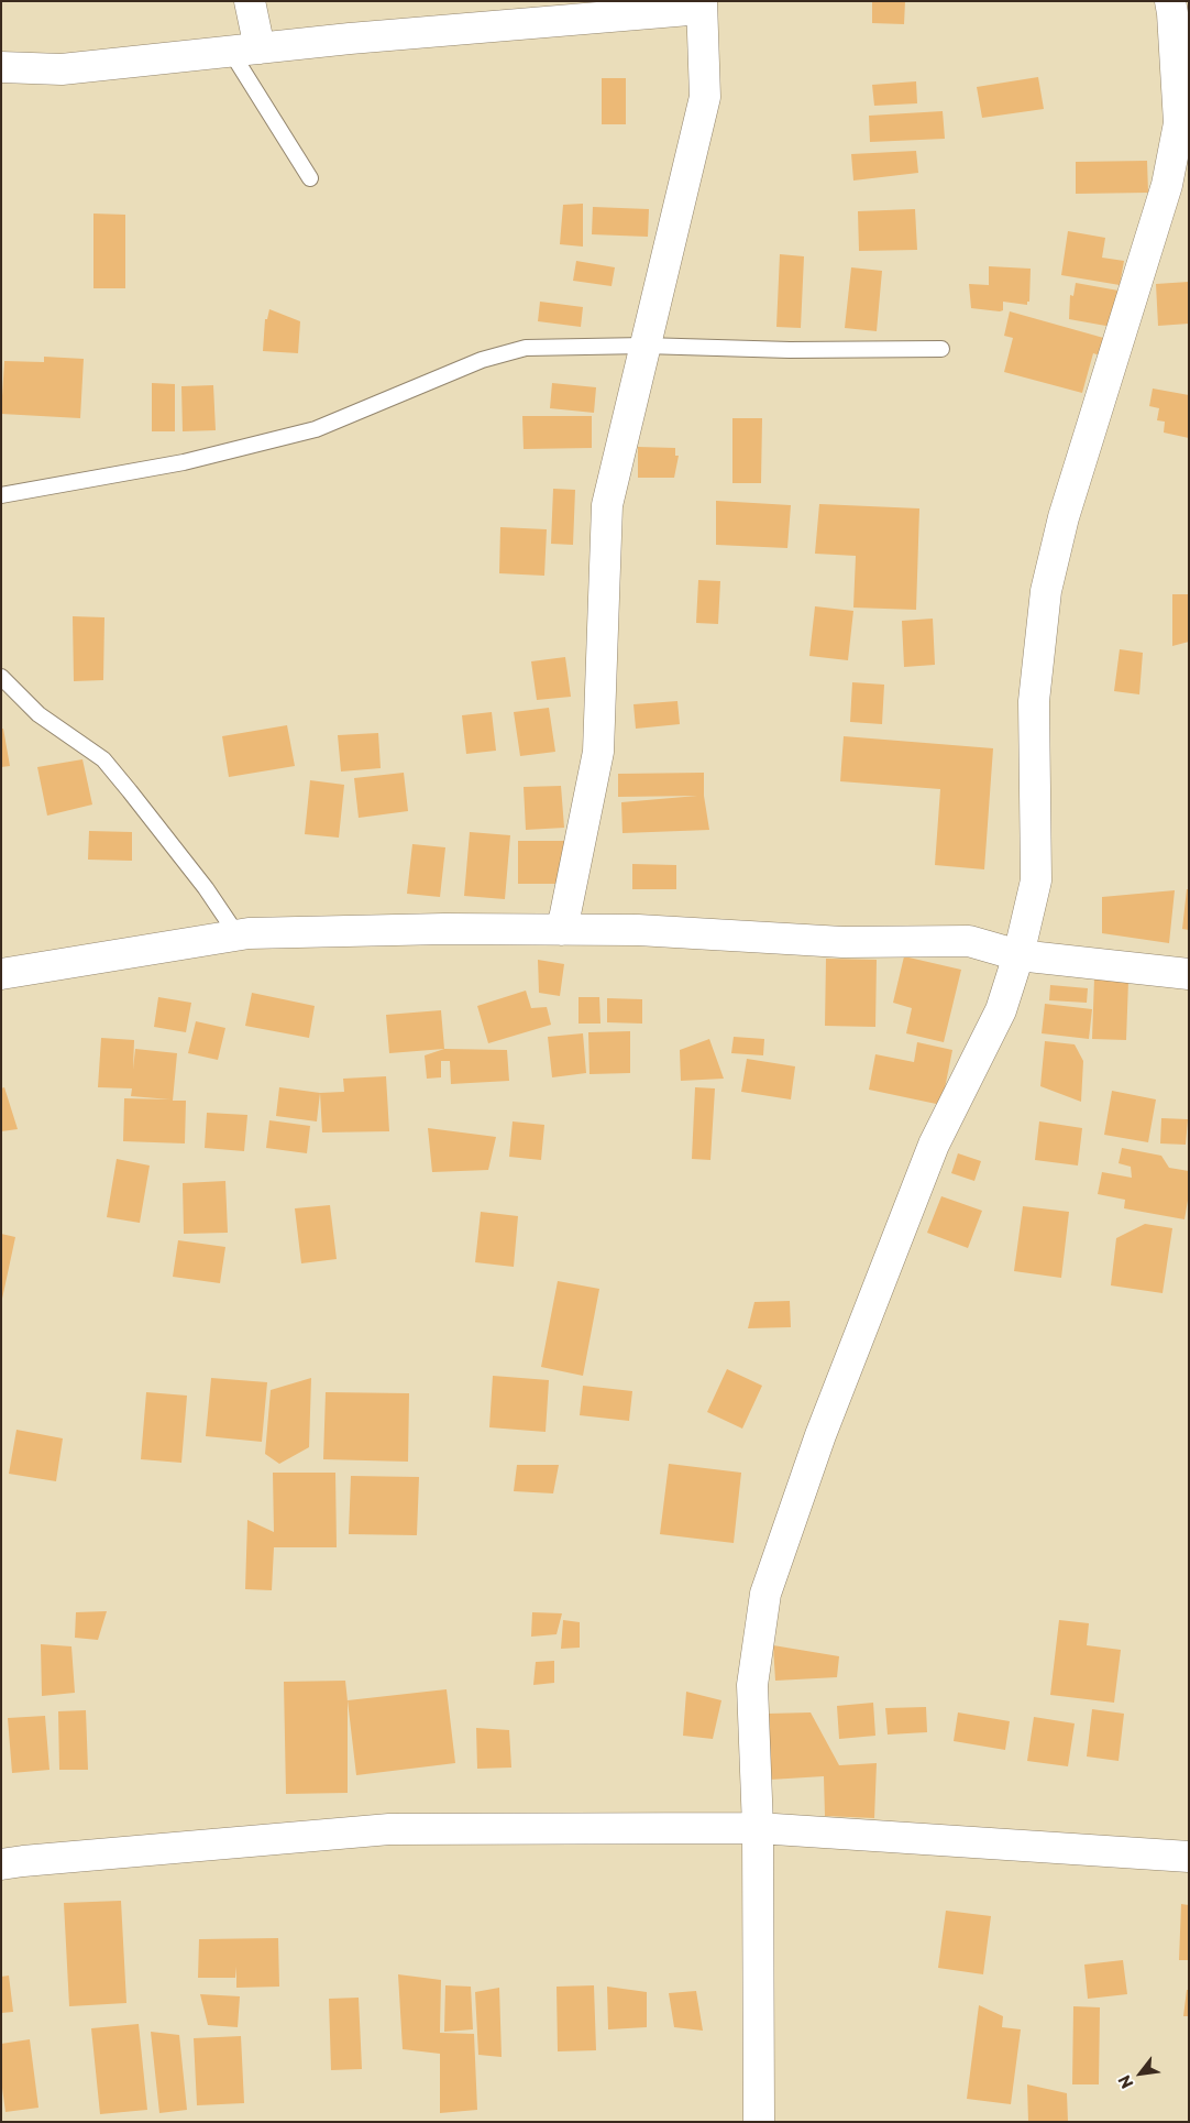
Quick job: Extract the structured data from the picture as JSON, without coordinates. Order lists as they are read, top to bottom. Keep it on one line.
{"north":"bottom left"}
